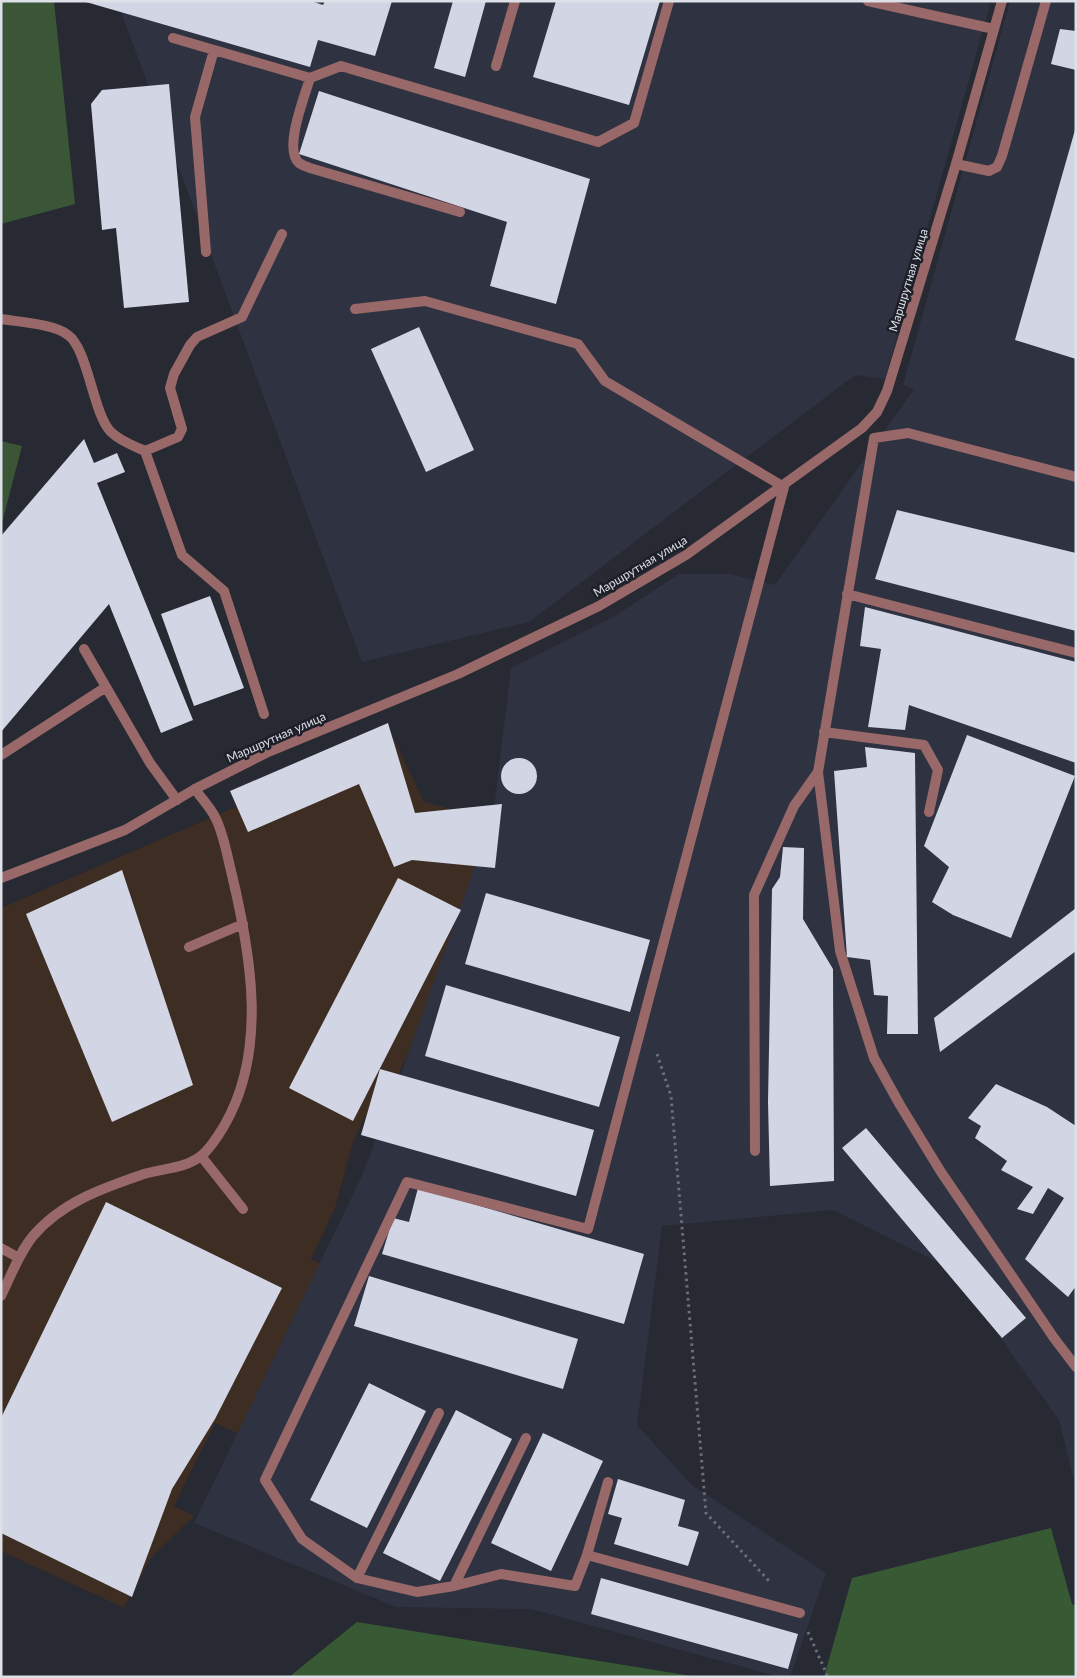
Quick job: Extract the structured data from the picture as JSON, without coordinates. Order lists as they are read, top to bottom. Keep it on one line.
{"streets":{"street":["Маршрутная улица"]}}
